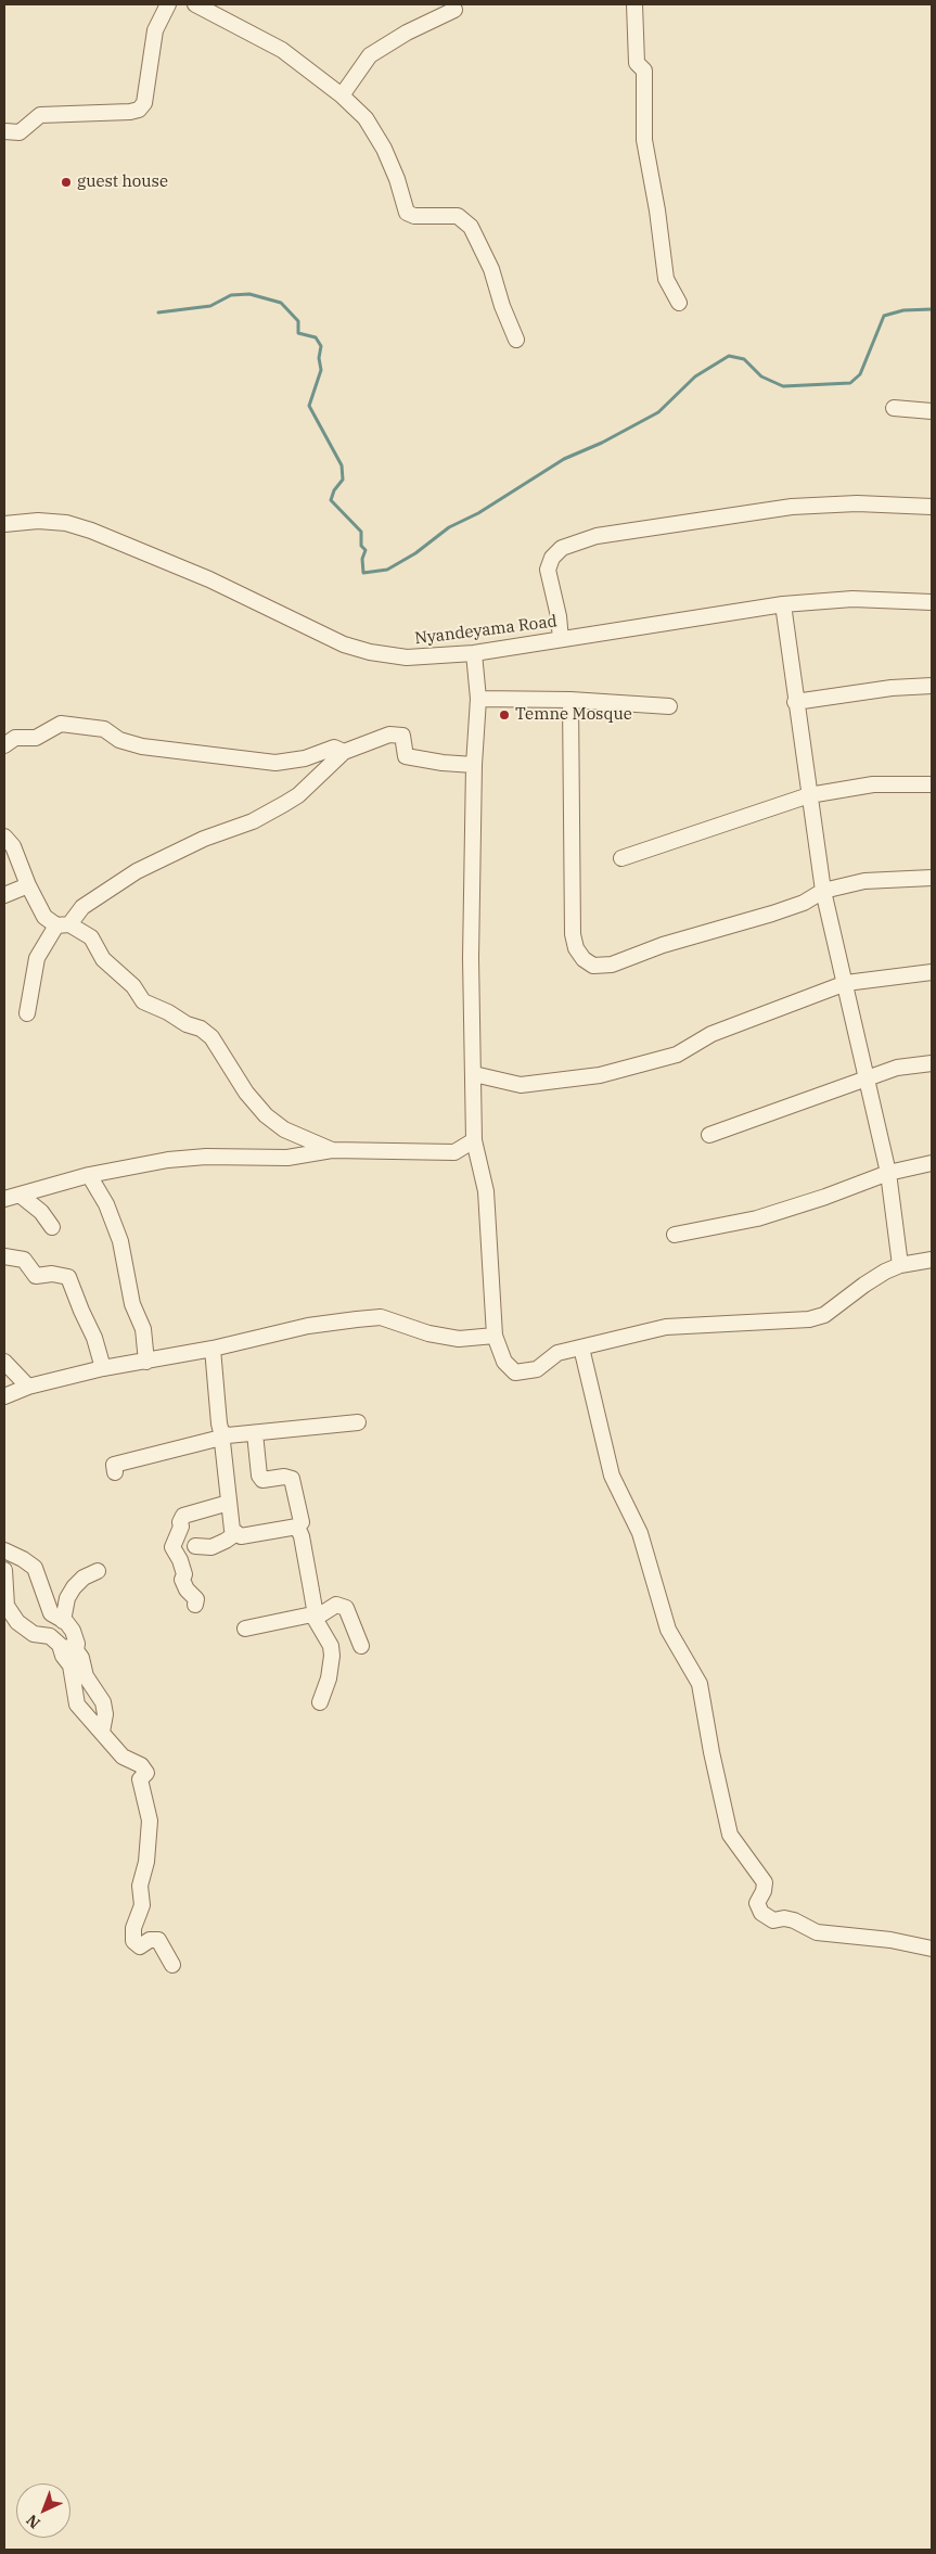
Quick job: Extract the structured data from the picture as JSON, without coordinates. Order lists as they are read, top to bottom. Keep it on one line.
{"streets":{"street":["Nyandeyama Road"]},"places":["guest house","Temne Mosque"],"north":"bottom left"}
